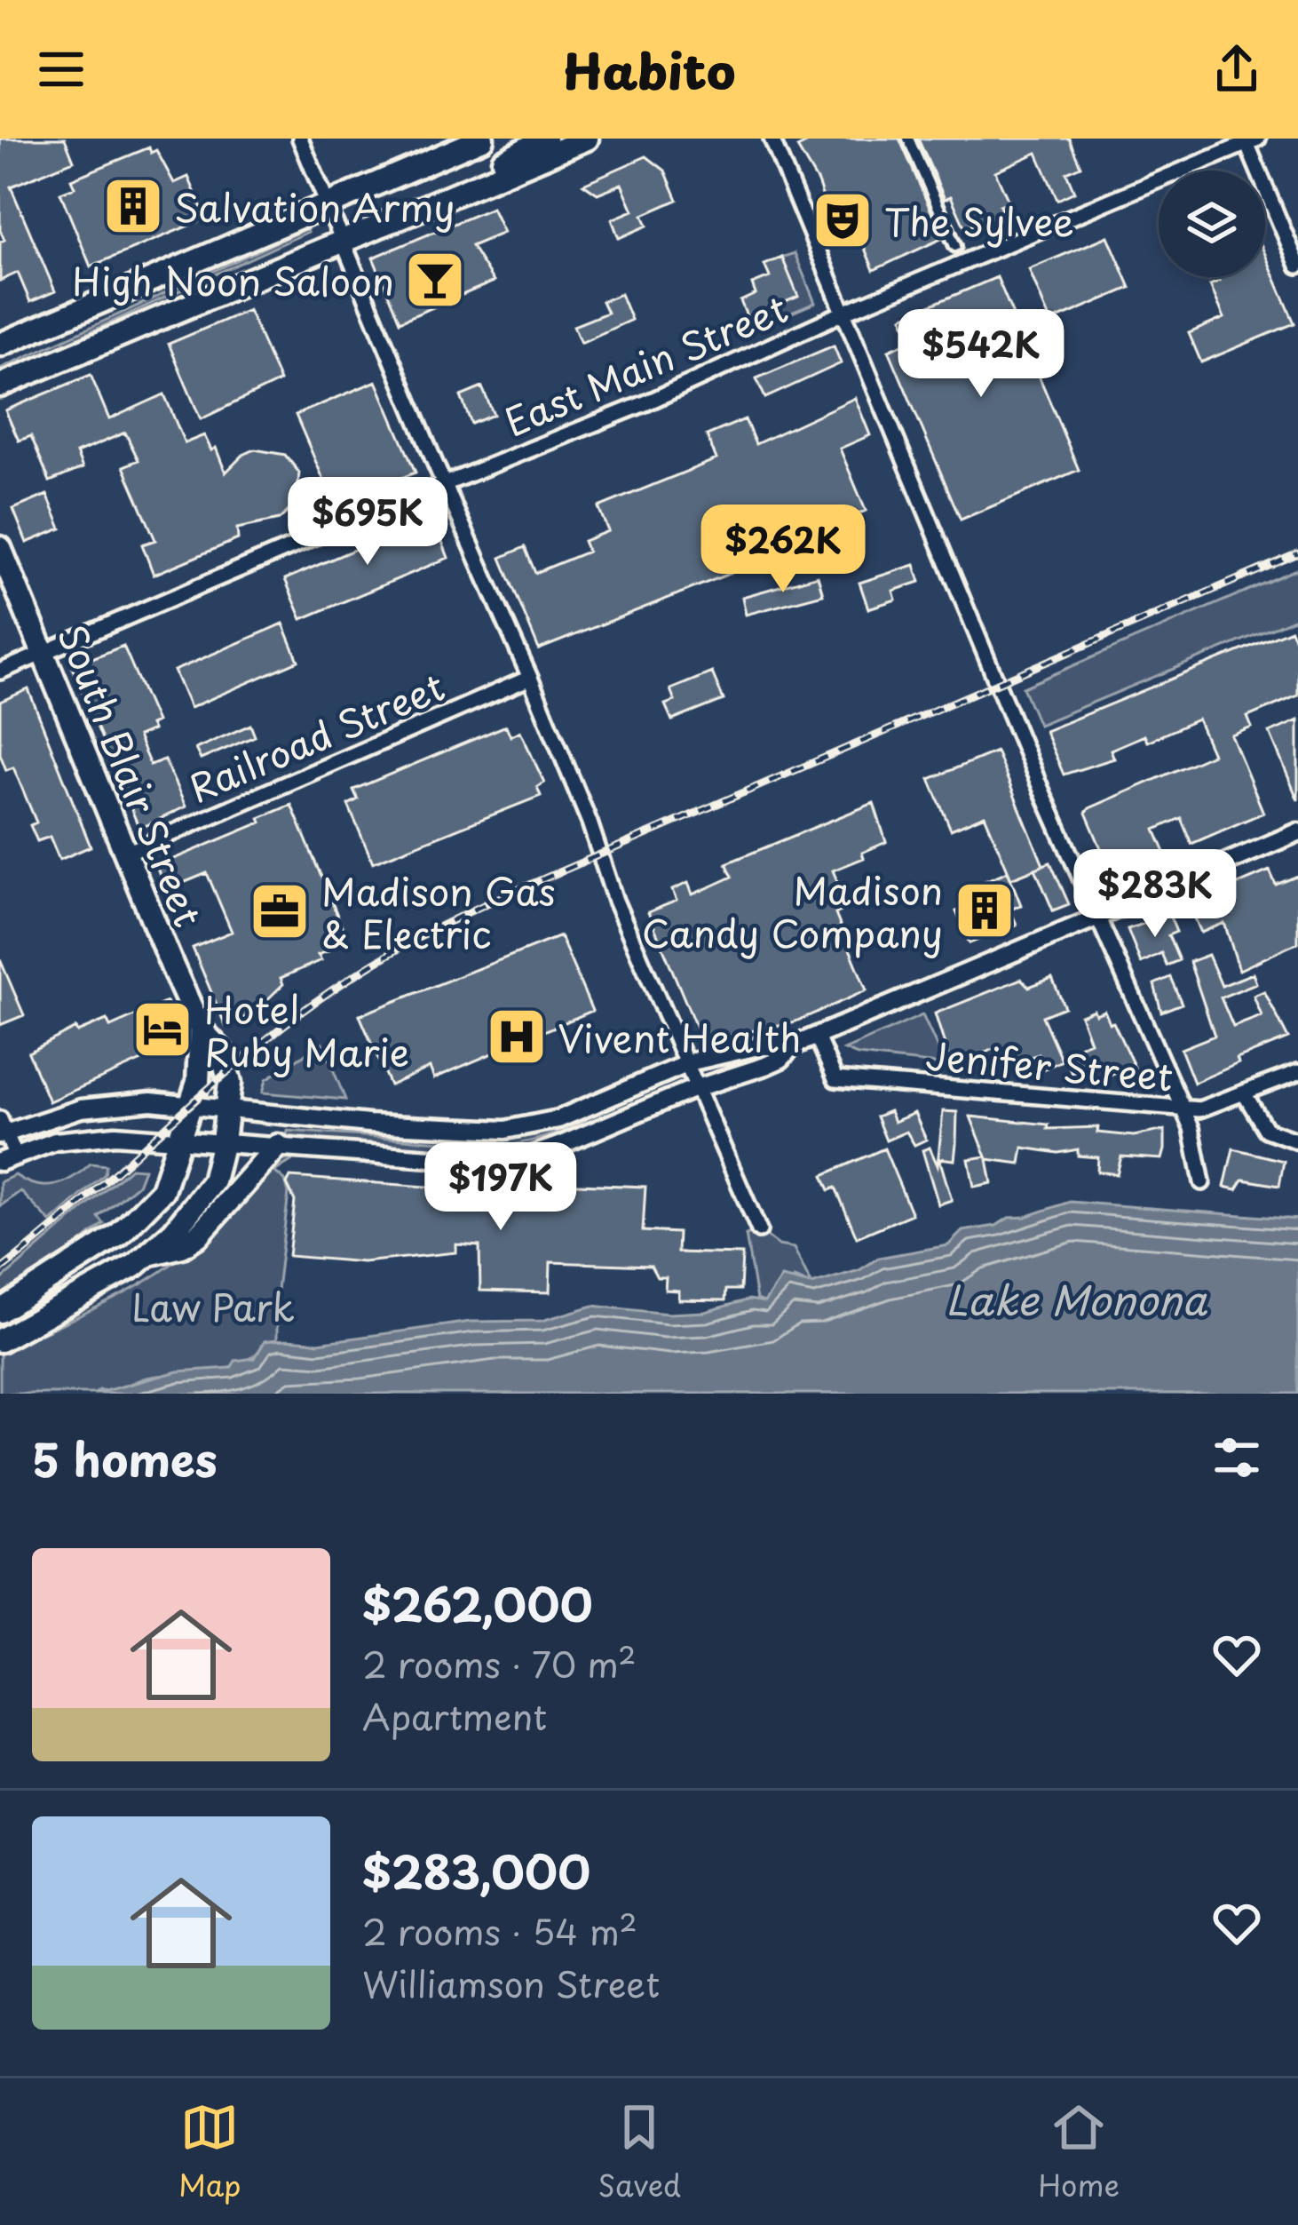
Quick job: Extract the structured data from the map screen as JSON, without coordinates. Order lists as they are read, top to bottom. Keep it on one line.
{"streets":{"main road":["South Blair Street"],"street":["East Main Street","Railroad Street","Jenifer Street"]},"crossings":[["East Main Street","South Blair Street"],["Railroad Street","South Blair Street"]],"water":["Lake Monona"],"parks":["Law Park"],"places":{"building":["Salvation Army","Madison Candy Company"],"theatre":["The Sylvee"],"bar":["High Noon Saloon"],"office":["Madison Gas & Electric"],"hotel":["Hotel Ruby Marie"],"hospital":["Vivent Health"]},"page":{"header":"Habito","price":["$542K","$695K","$262K","$283K","$197K"],"heading":"5 homes","list":[{"name":"$262,000","note":"2 rooms · 70 m² · Apartment"},{"name":"$283,000","note":"2 rooms · 54 m² · Williamson Street"}],"tabs":["Map","Saved","Home"]}}
